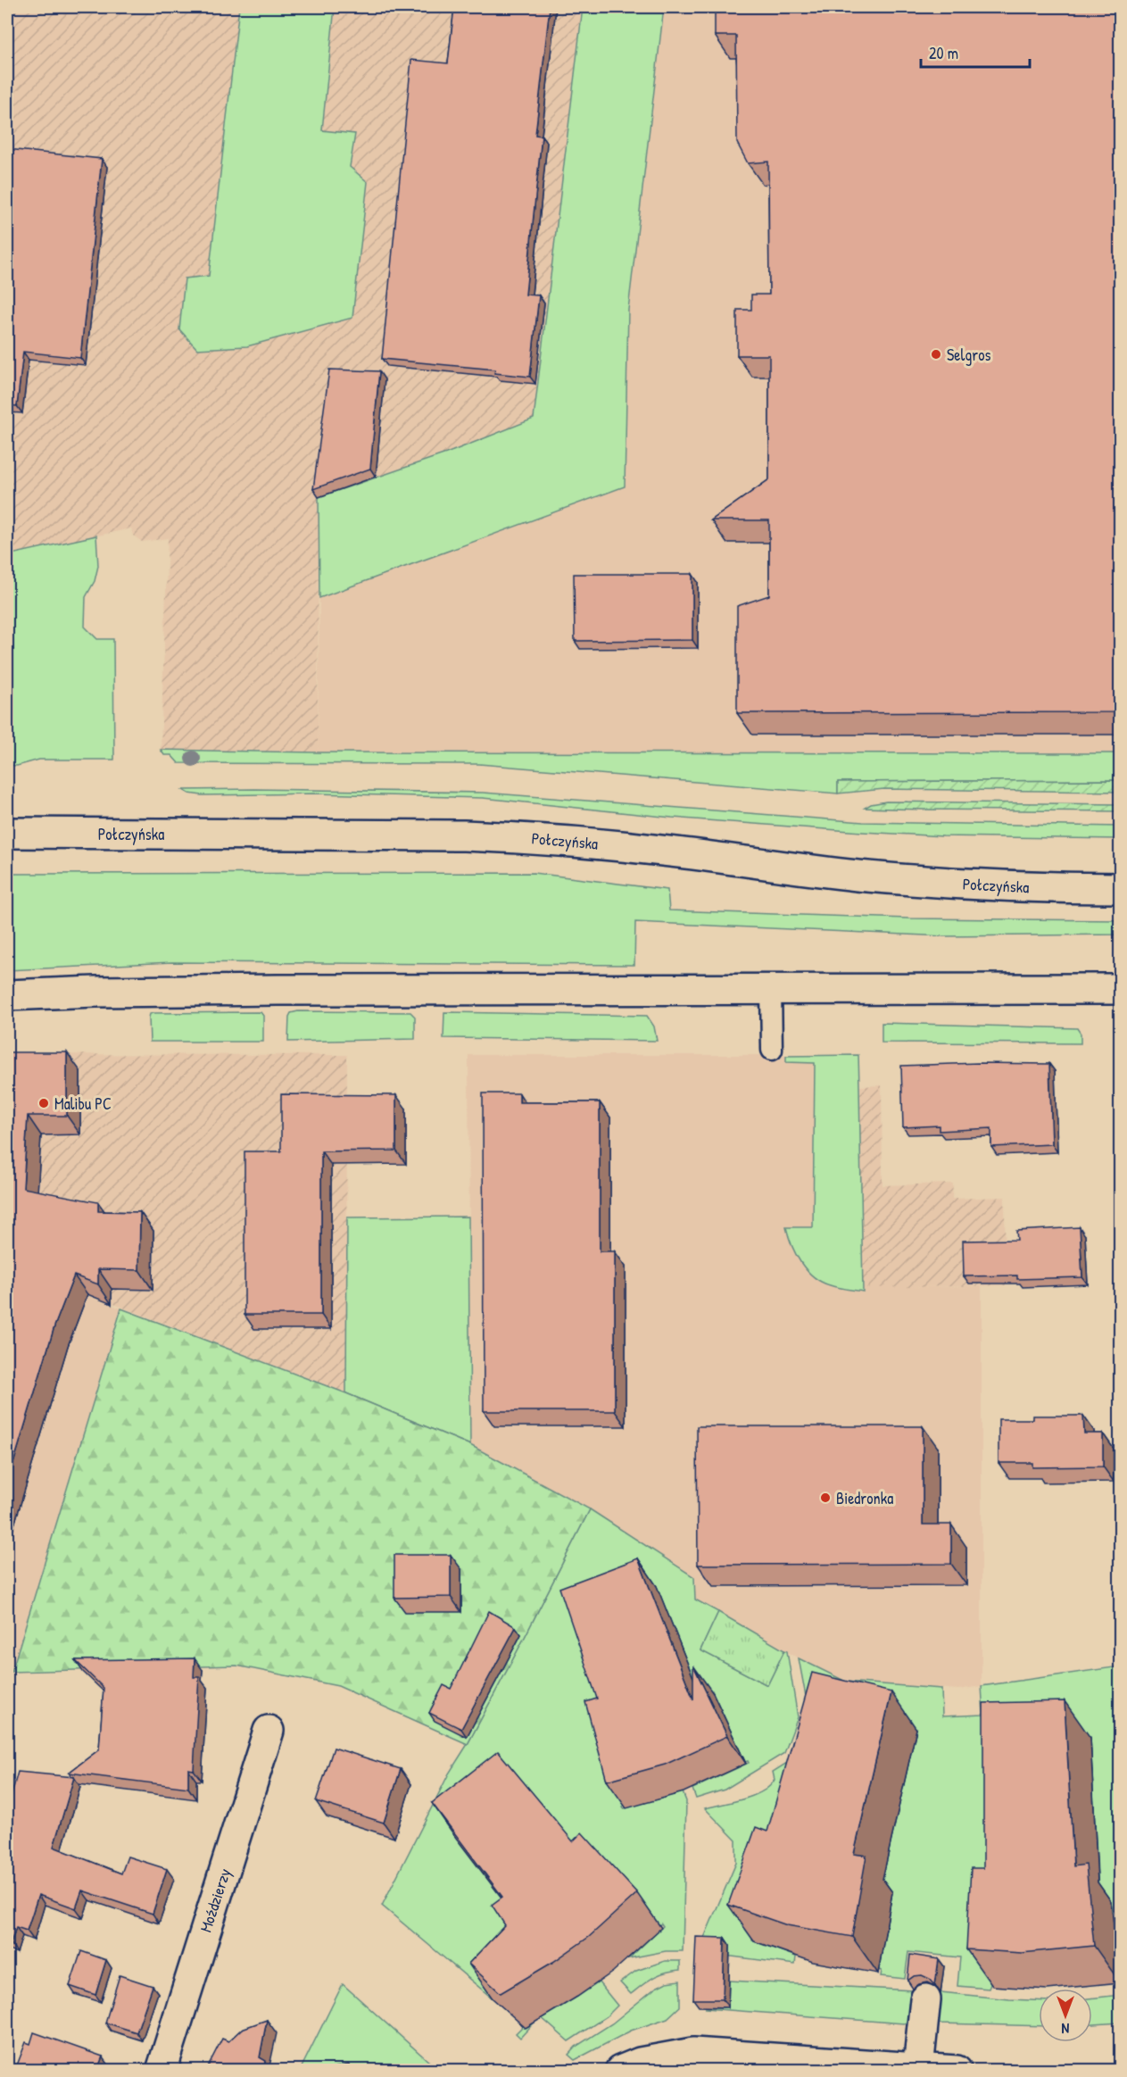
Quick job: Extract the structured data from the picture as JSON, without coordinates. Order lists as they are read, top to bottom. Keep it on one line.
{"streets":{"main road":["Połczyńska","Moździerzy"]},"places":["Selgros","Malibu PC","Biedronka"],"scale_bar":"20 m","north":"bottom"}
